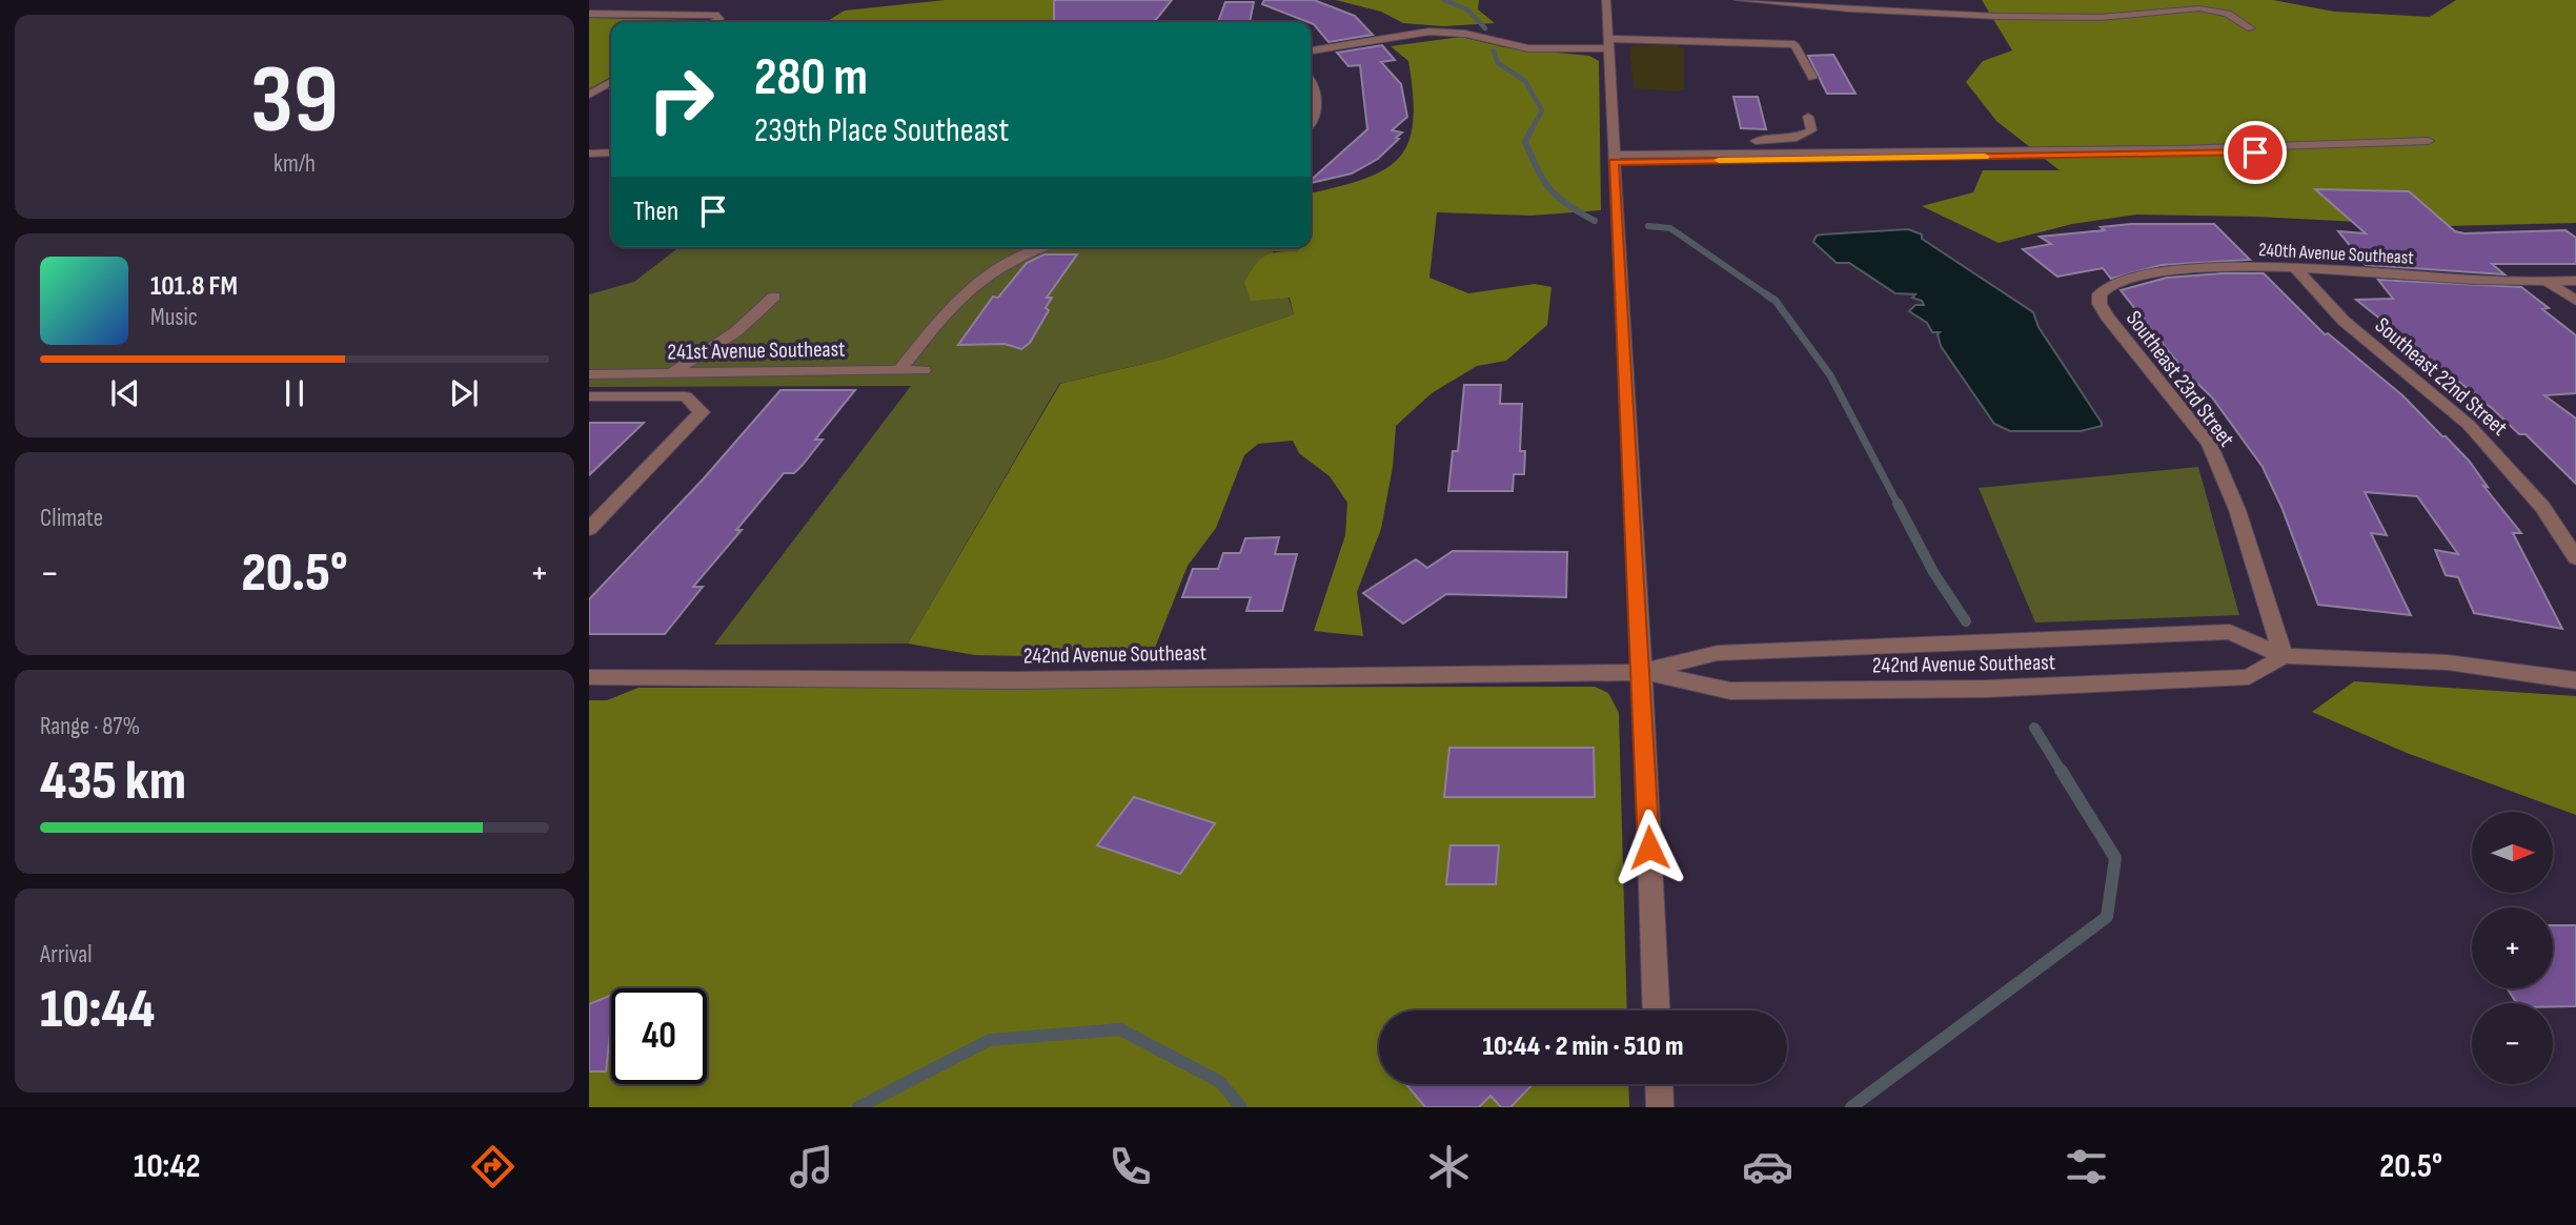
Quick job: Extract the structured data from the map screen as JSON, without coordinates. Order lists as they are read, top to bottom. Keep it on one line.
{"streets":{"street":["240th Avenue Southeast","241st Avenue Southeast","Southeast 22nd Street","Southeast 23rd Street","242nd Avenue Southeast"]},"crossings":[["240th Avenue Southeast","Southeast 22nd Street"],["240th Avenue Southeast","Southeast 23rd Street"],["Southeast 23rd Street","242nd Avenue Southeast"]],"north":"right","page":{"tile":[["39","km/h"],"Climate",["Range · 87%","435 km"],["Arrival","10:44"]],"turn":["280 m","239th Place Southeast"],"then":"Then","song":["101.8 FM","Music"],"heat":["−","20.5°","+"],"map_buttons":["+","−"],"limit":"40","trip":"10:44 · 2 min · 510 m","tabs":["10:42","20.5°"]}}
